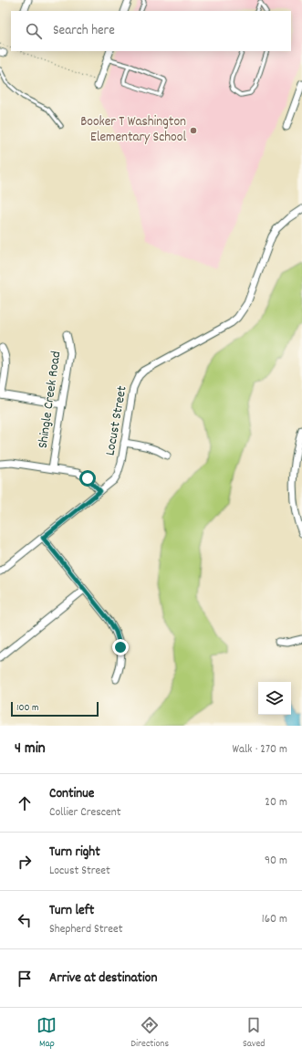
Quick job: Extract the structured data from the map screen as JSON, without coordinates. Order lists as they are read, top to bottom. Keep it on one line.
{"streets":{"street":["Shingle Creek Road","Locust Street"]},"places":["Booker T Washington Elementary School"],"scale_bar":"100 m","page":{"search":"Search here","scale":"100 m","heading":["4 min","Walk · 270 m"],"list":[["Continue","Collier Crescent","20 m"],["Turn right","Locust Street","90 m"],["Turn left","Shepherd Street","160 m"],"Arrive at destination"],"nav":["Map","Directions","Saved"]}}
